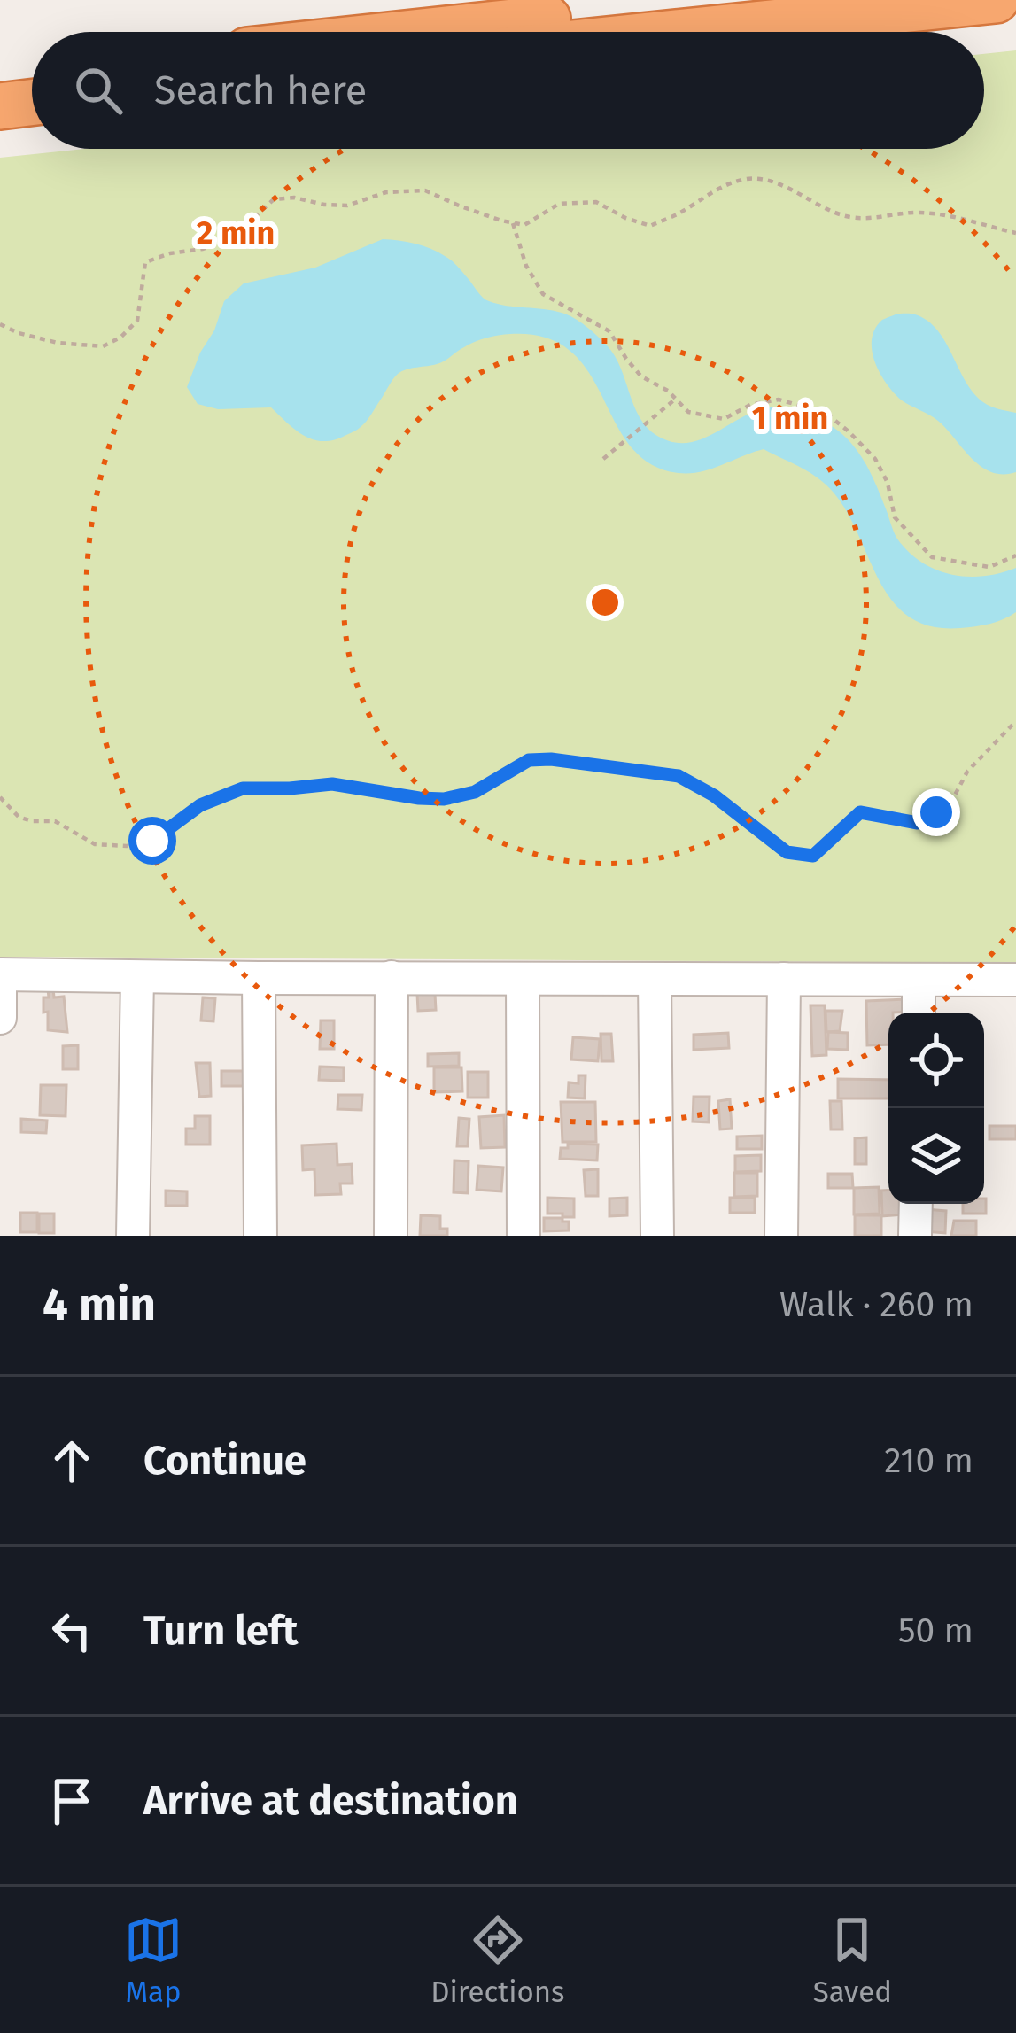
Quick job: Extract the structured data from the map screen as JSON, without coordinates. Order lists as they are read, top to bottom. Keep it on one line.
{"page":{"search":"Search here","heading":["4 min","Walk · 260 m"],"list":[["Continue","210 m"],["Turn left","50 m"],"Arrive at destination"],"nav":["Map","Directions","Saved"]},"rings":["2 min","1 min"]}
